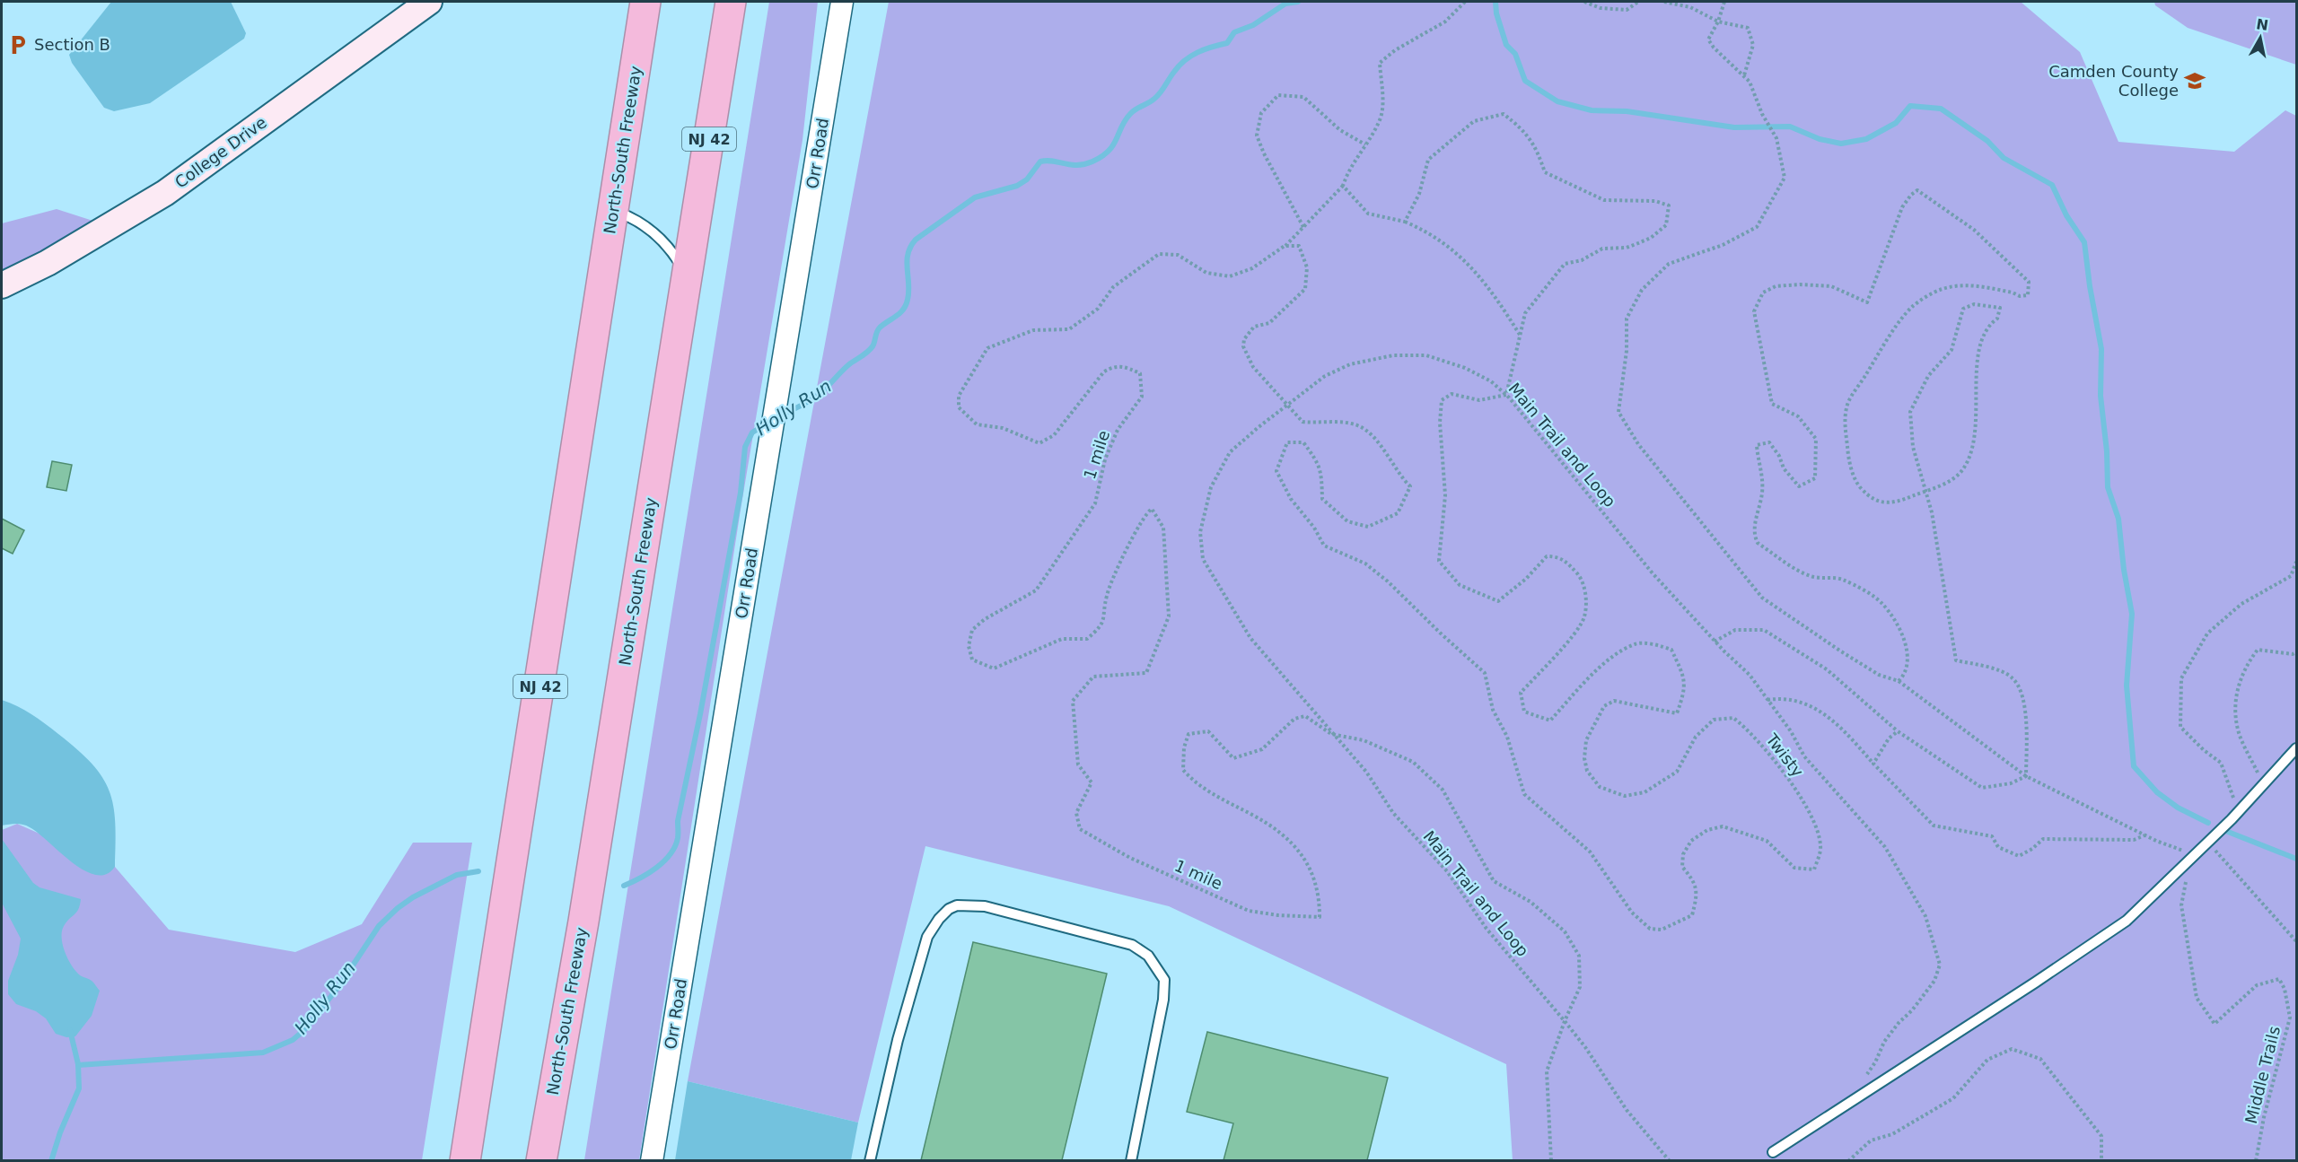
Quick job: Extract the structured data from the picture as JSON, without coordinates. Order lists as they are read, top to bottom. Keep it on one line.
{"streets":{"highway":["NJ 42","North-South Freeway"],"main road":["College Drive"],"street":["Orr Road"],"path":["Main Trail and Loop","1 mile","Twisty","Middle Trails"]},"crossings":[["Main Trail and Loop","1 mile"],["Main Trail and Loop","Twisty"]],"water":["Holly Run"],"places":{"parking":["Section B"],"school or university":["Camden County College"]},"north":"top"}
